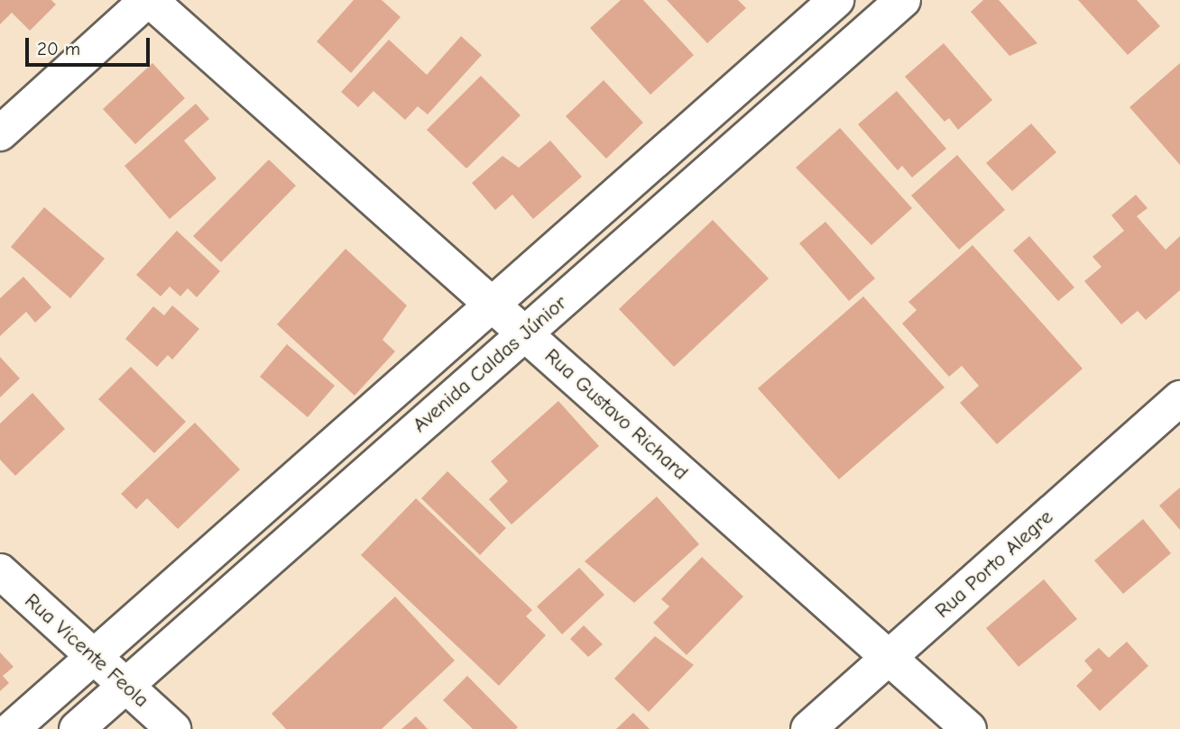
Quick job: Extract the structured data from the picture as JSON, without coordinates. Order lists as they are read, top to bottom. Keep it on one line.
{"streets":{"main road":["Avenida Caldas Júnior","Rua Gustavo Richard","Rua Porto Alegre","Rua Vicente Feola"]},"crossings":[["Avenida Caldas Júnior","Rua Gustavo Richard"],["Avenida Caldas Júnior","Rua Vicente Feola"],["Rua Gustavo Richard","Rua Porto Alegre"]],"scale_bar":"20 m"}
